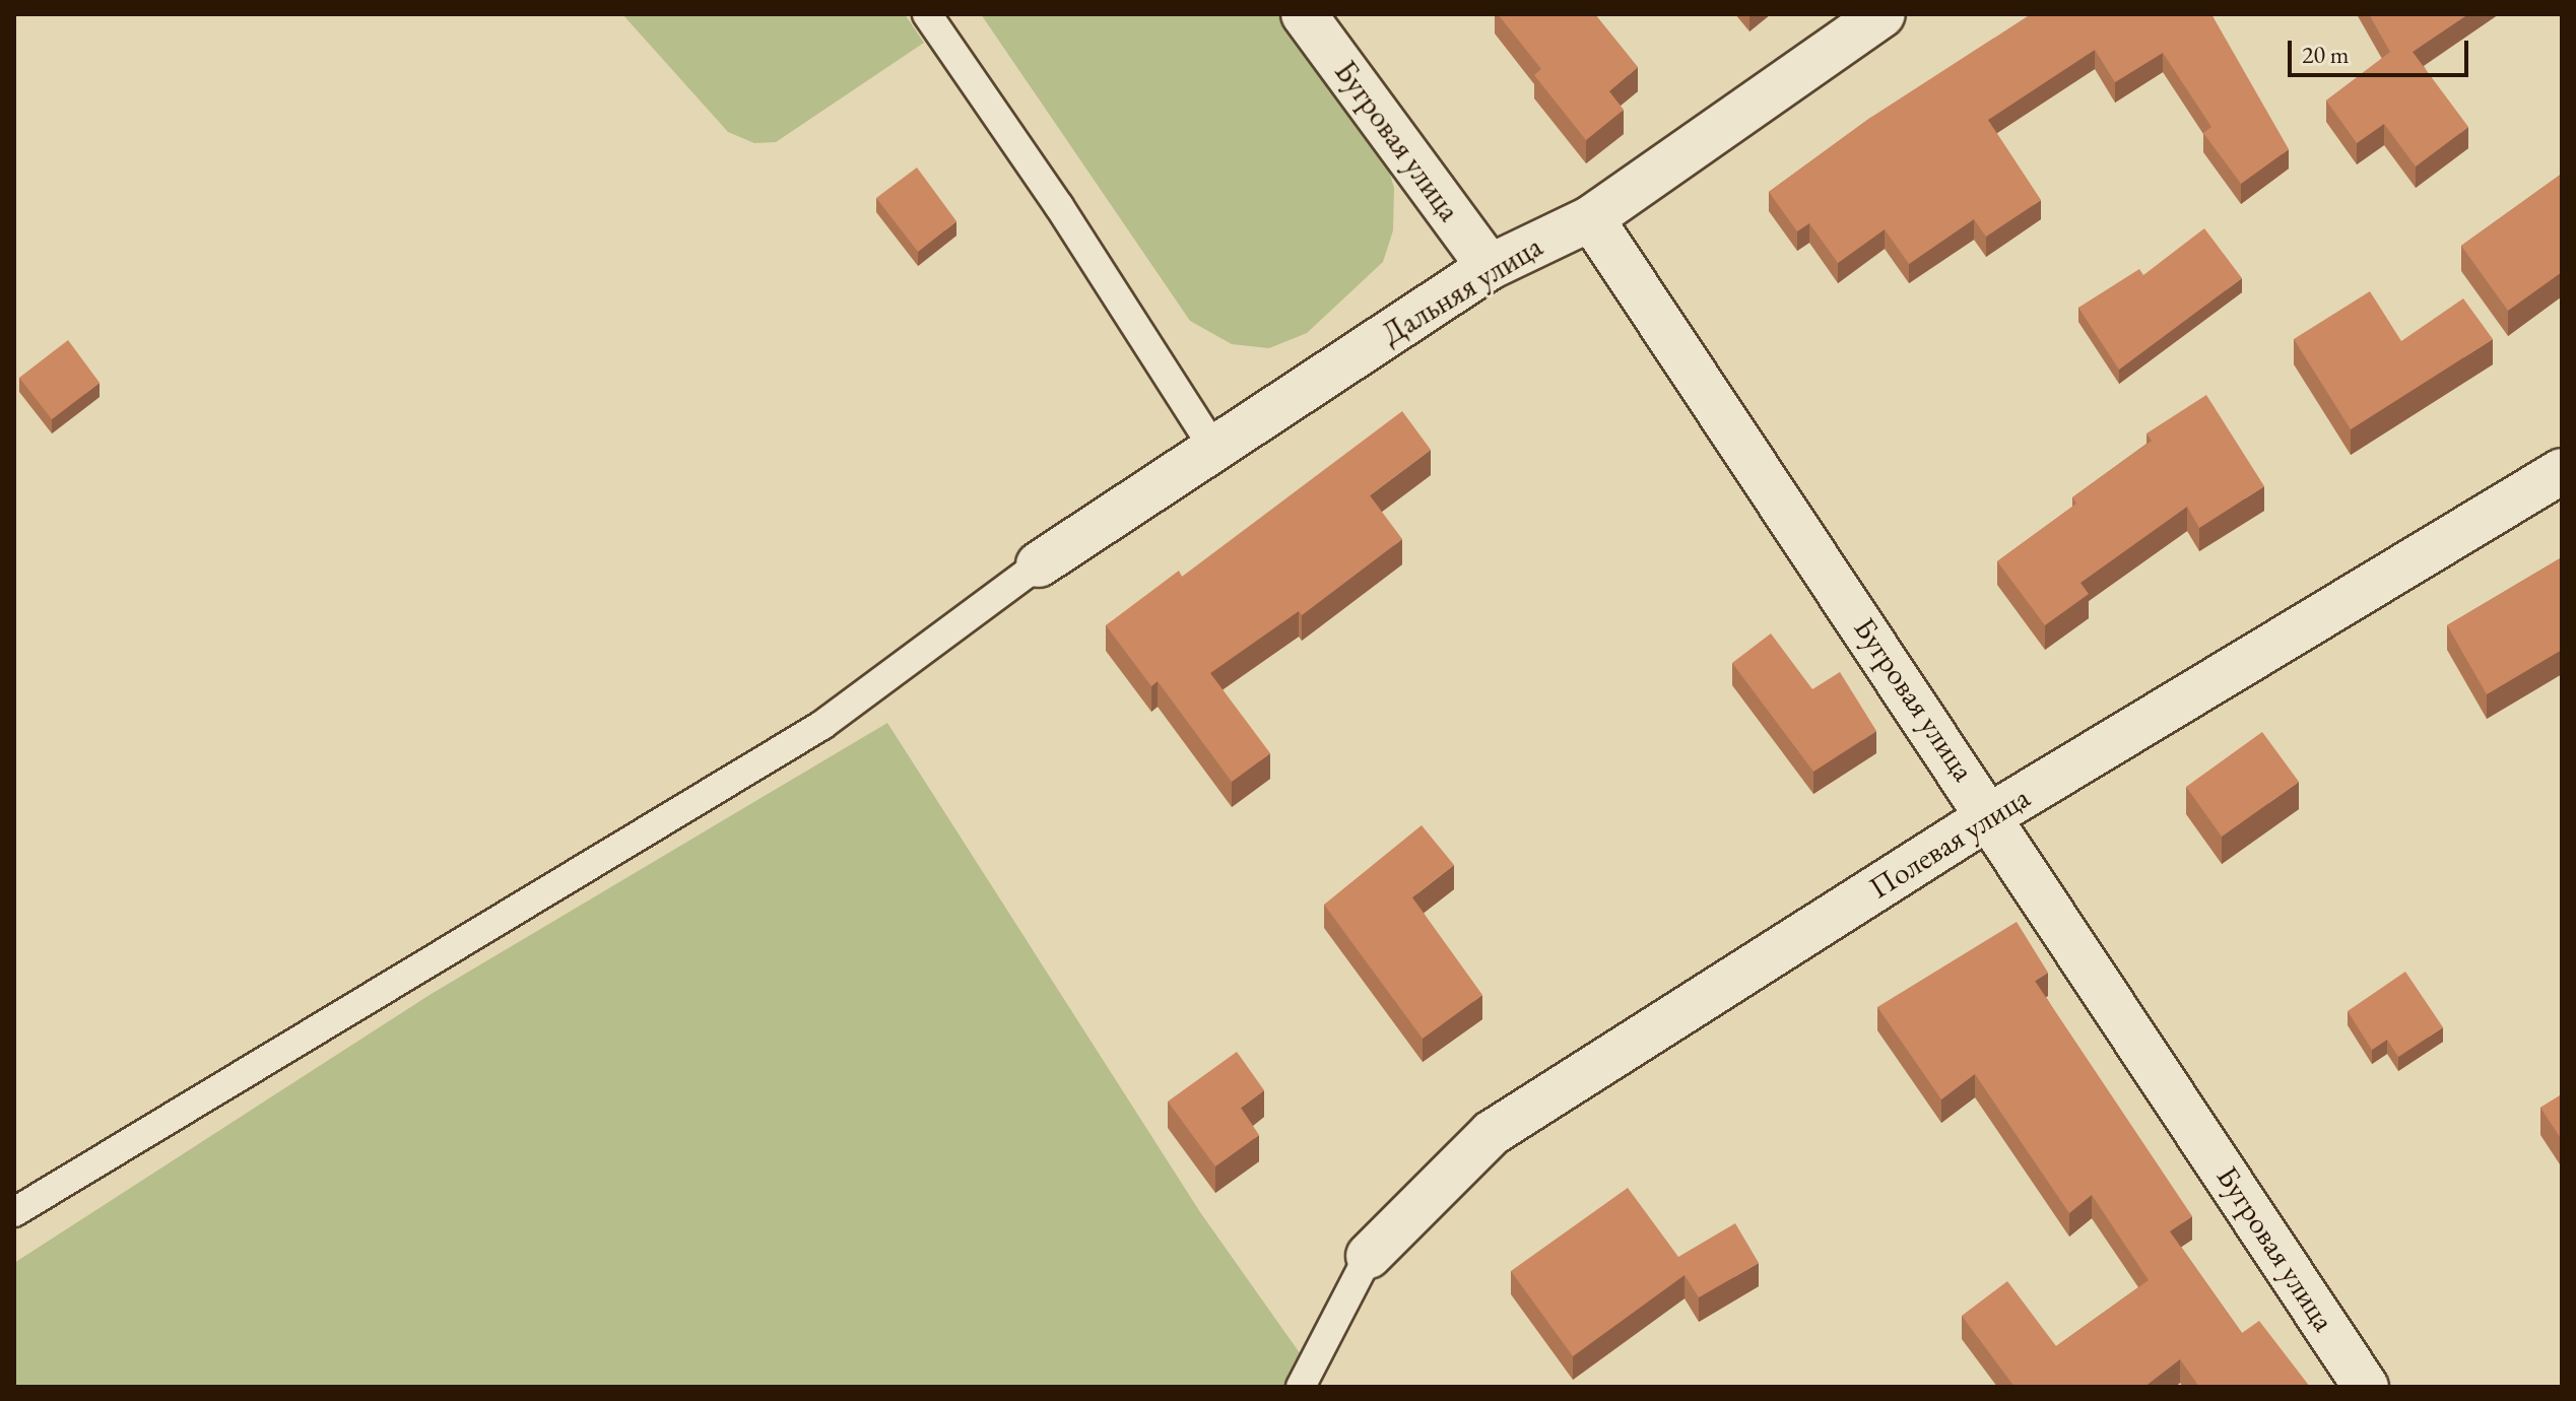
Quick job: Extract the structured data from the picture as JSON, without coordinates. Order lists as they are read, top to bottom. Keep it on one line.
{"streets":{"street":["Бугровая улица","Дальняя улица","Полевая улица"]},"crossings":[["Бугровая улица","Дальняя улица"],["Бугровая улица","Полевая улица"]],"scale_bar":"20 m"}
